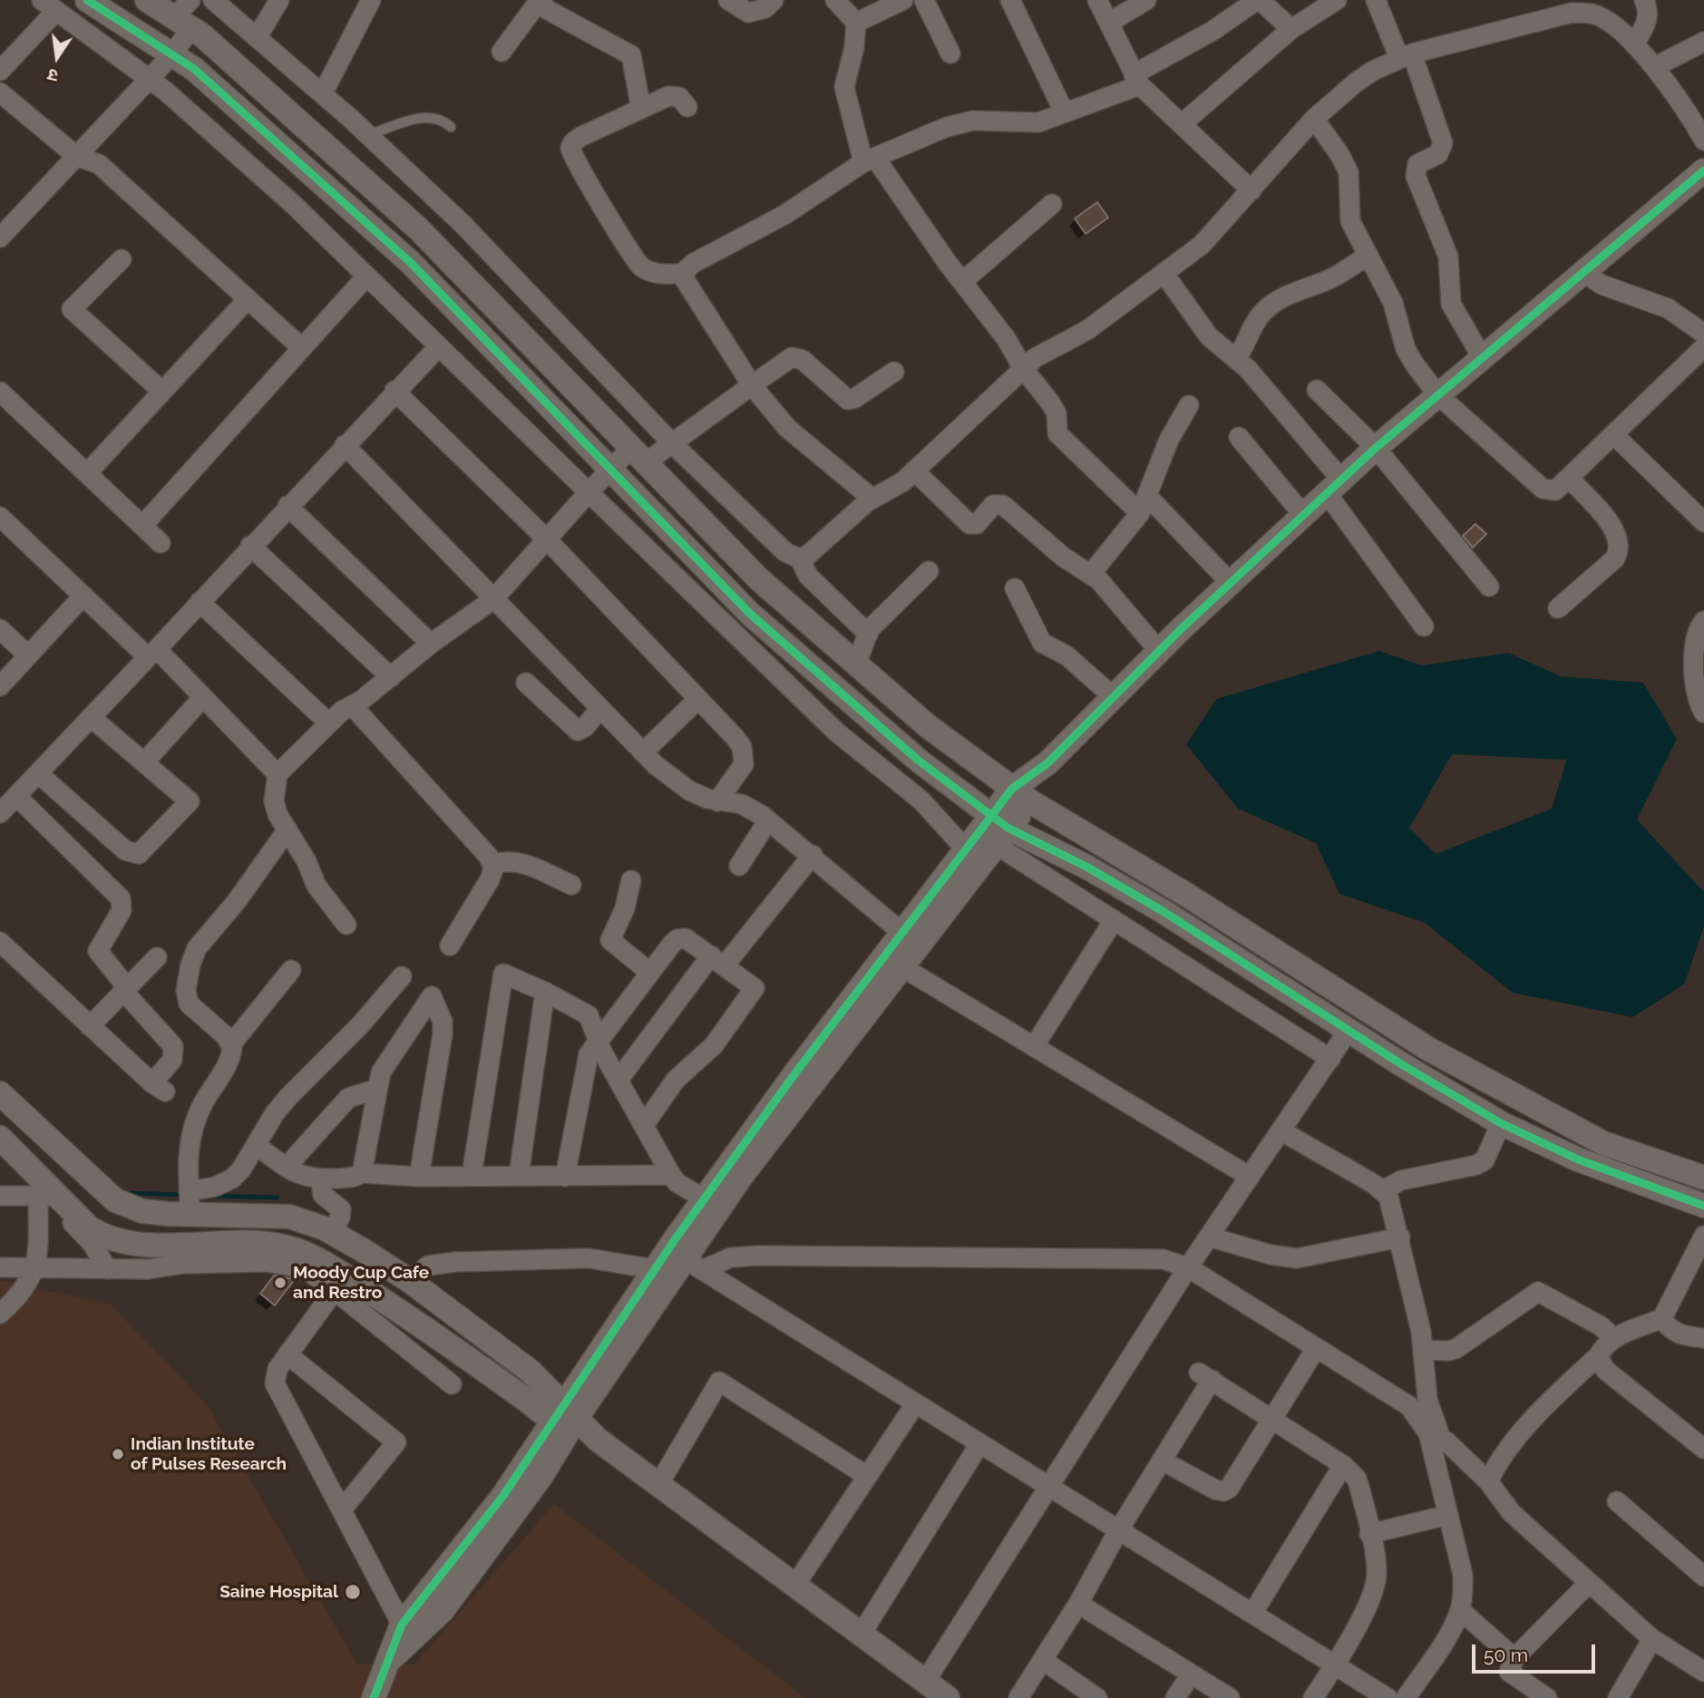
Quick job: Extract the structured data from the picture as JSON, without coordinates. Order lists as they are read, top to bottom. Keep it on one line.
{"places":["Moody Cup Cafe and Restro","Indian Institute of Pulses Research","Saine Hospital"],"scale_bar":"50 m","north":"bottom"}
